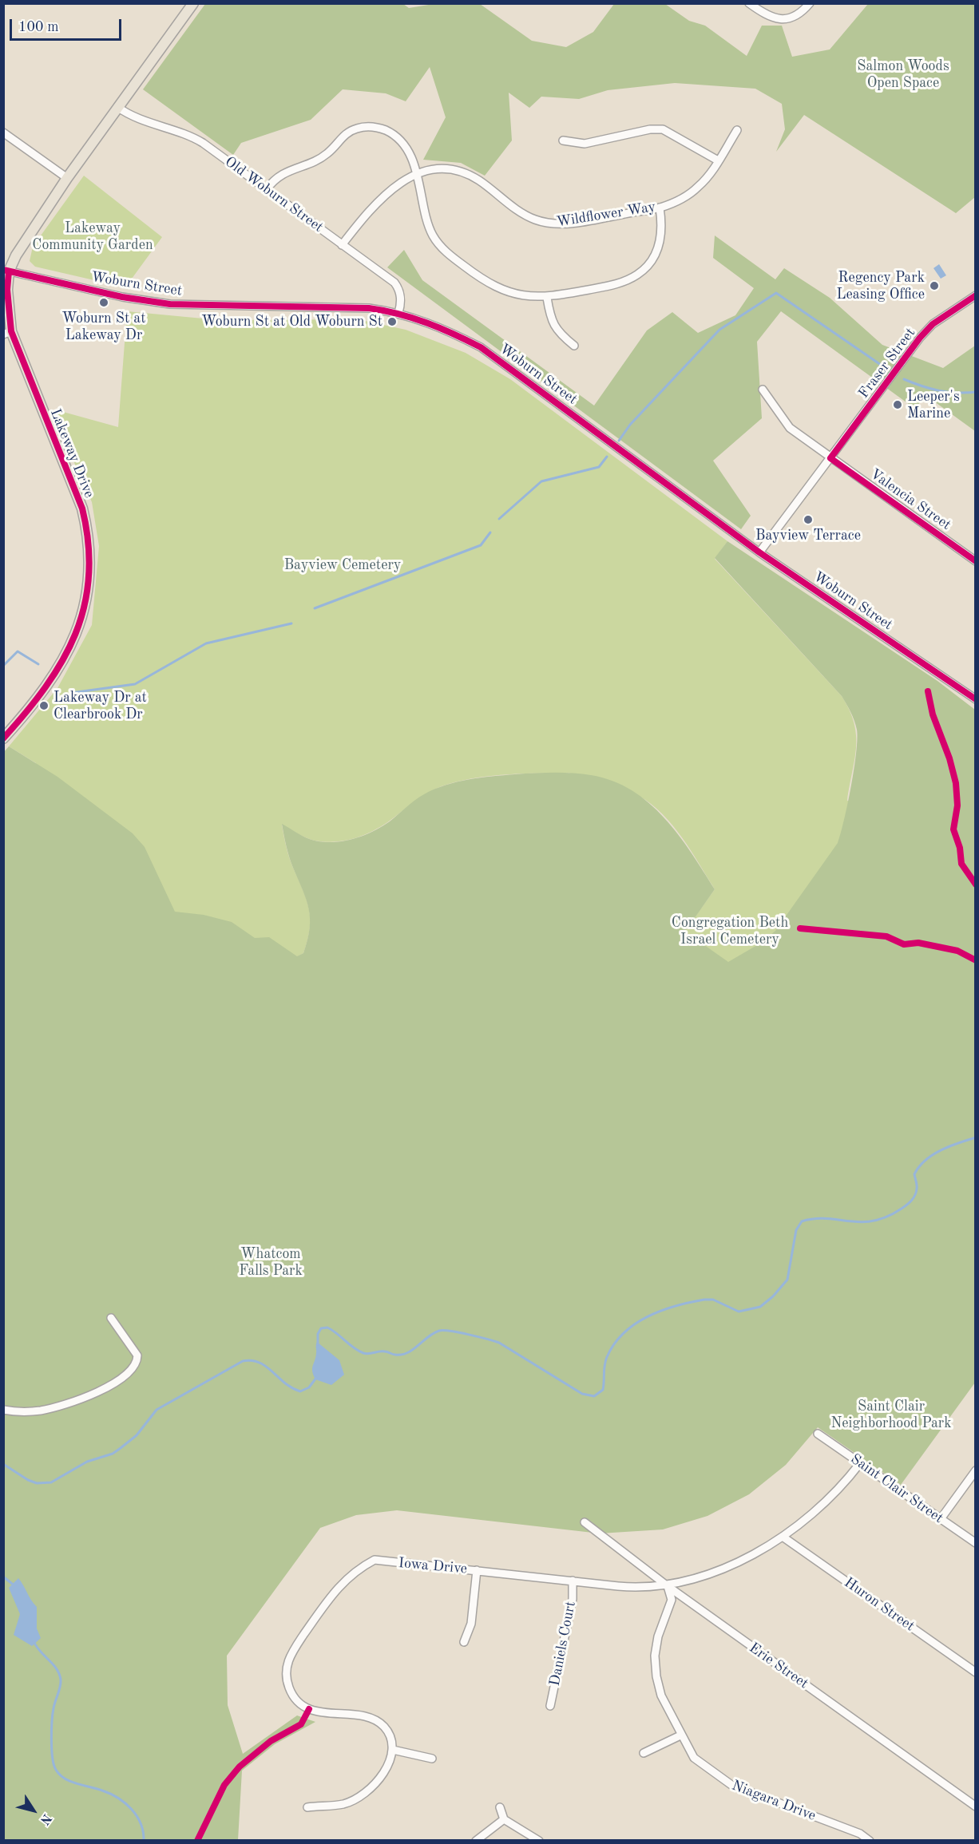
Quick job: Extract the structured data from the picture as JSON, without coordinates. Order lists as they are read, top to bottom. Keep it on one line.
{"streets":{"main road":["Lakeway Drive"],"street":["Old Woburn Street","Wildflower Way","Woburn Street","Fraser Street","Valencia Street","Saint Clair Street","Iowa Drive","Huron Street","Daniels Court","Erie Street","Niagara Drive"]},"crossings":[["Old Woburn Street","Wildflower Way"],["Old Woburn Street","Woburn Street"],["Old Woburn Street","Lakeway Drive"],["Woburn Street","Fraser Street"],["Woburn Street","Lakeway Drive"],["Fraser Street","Valencia Street"],["Saint Clair Street","Iowa Drive"],["Iowa Drive","Huron Street"],["Iowa Drive","Daniels Court"],["Iowa Drive","Erie Street"],["Iowa Drive","Niagara Drive"],["Erie Street","Niagara Drive"]],"parks":["Salmon Woods Open Space","Lakeway Community Garden","Bayview Cemetery","Congregation Beth Israel Cemetery","Whatcom Falls Park","Saint Clair Neighborhood Park"],"places":["Regency Park Leasing Office","Woburn St at Lakeway Dr","Woburn St at Old Woburn St","Leeper's Marine","Bayview Terrace","Lakeway Dr at Clearbrook Dr"],"scale_bar":"100 m","north":"bottom right"}
